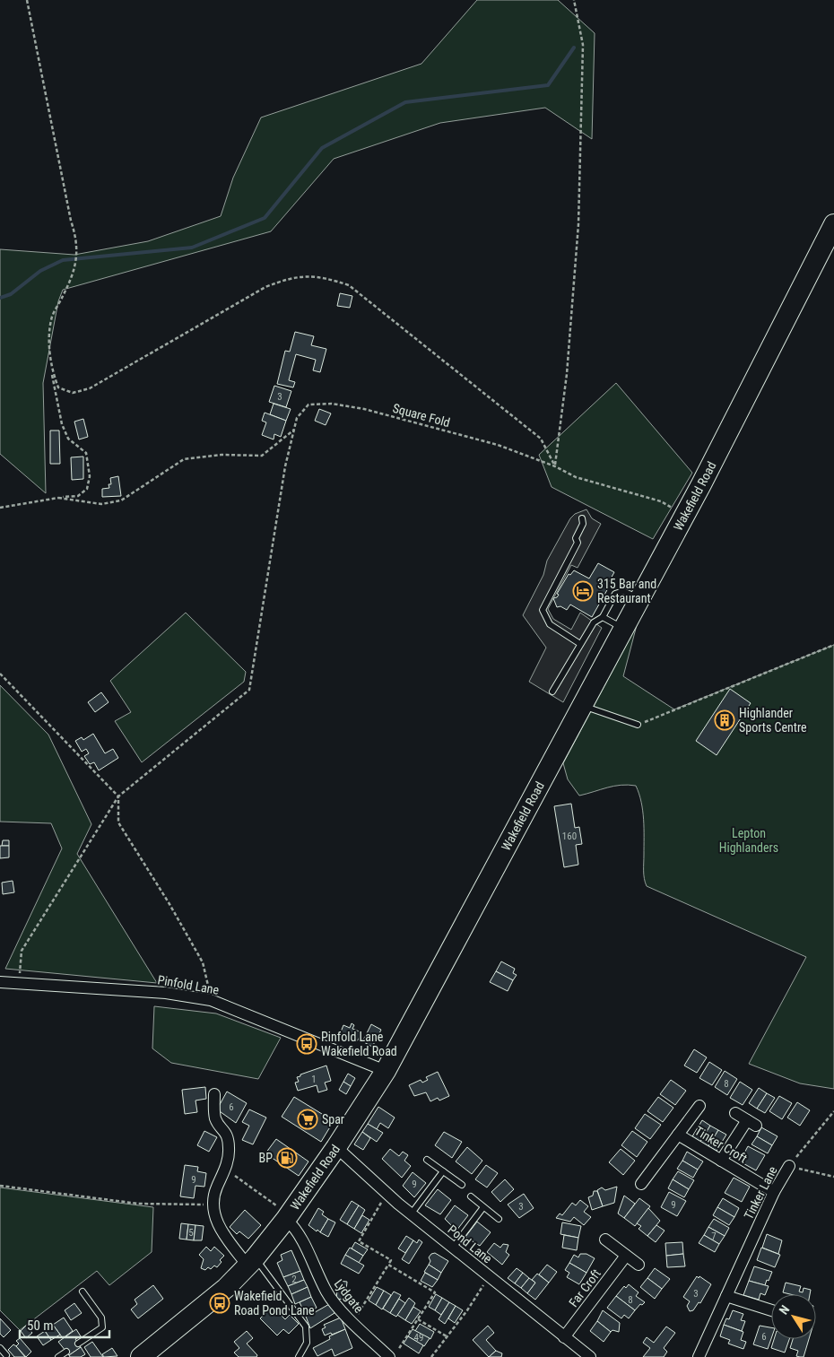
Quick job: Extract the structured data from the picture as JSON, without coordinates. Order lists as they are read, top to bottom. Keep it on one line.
{"streets":{"highway":["Wakefield Road"],"street":["Pinfold Lane","Tinker Croft","Tinker Lane","Pond Lane","Far Croft","Lydgate"],"path":["Square Fold"]},"crossings":[["Square Fold","Wakefield Road"],["Wakefield Road","Pinfold Lane"],["Wakefield Road","Pond Lane"],["Wakefield Road","Lydgate"],["Tinker Croft","Tinker Lane"],["Pond Lane","Far Croft"]],"parks":["Lepton Highlanders"],"places":{"hotel":["315 Bar and Restaurant"],"building":["Highlander Sports Centre"],"bus stop":["Pinfold Lane Wakefield Road","Wakefield Road Pond Lane"],"supermarket":["Spar"],"fuel station":["BP"]},"house_numbers":["3","160","1","8","6","9","9","9","3","5","7","2","3","8","6","49"],"scale_bar":"50 m","north":"top left"}
